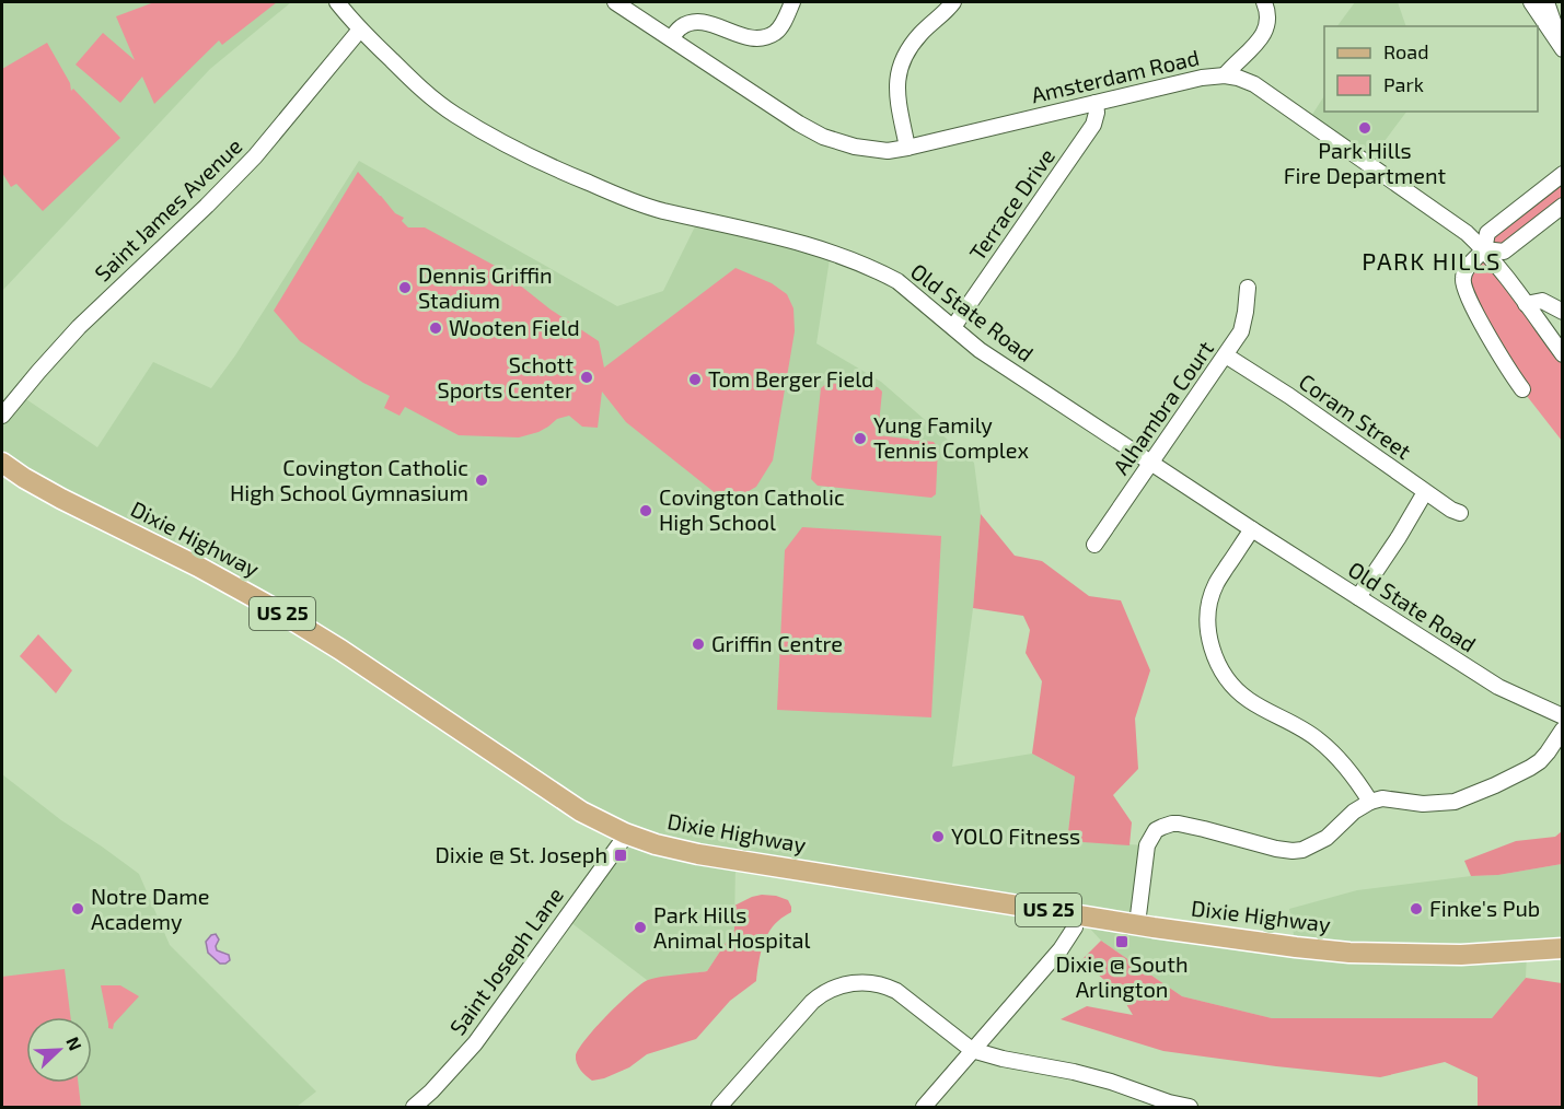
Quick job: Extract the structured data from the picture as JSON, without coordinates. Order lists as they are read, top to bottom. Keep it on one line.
{"streets":{"main road":["Dixie Highway","US 25"],"street":["Amsterdam Road","Terrace Drive","Saint James Avenue","Old State Road","Alhambra Court","Coram Street","Saint Joseph Lane"]},"crossings":[["Amsterdam Road","Terrace Drive"],["Terrace Drive","Old State Road"],["Saint James Avenue","Old State Road"],["Old State Road","Alhambra Court"],["Alhambra Court","Coram Street"],["Dixie Highway","Saint Joseph Lane"]],"districts":["PARK HILLS"],"places":{"other":["Park Hills Fire Department","Dennis Griffin Stadium","Wooten Field","Schott Sports Center","Tom Berger Field","Yung Family Tennis Complex","Covington Catholic High School Gymnasium","Covington Catholic High School","Griffin Centre","YOLO Fitness","Notre Dame Academy","Finke's Pub","Park Hills Animal Hospital"],"transit":["Dixie @ St. Joseph","Dixie @ South Arlington"]},"legend":["Road","Park"],"north":"top right"}
